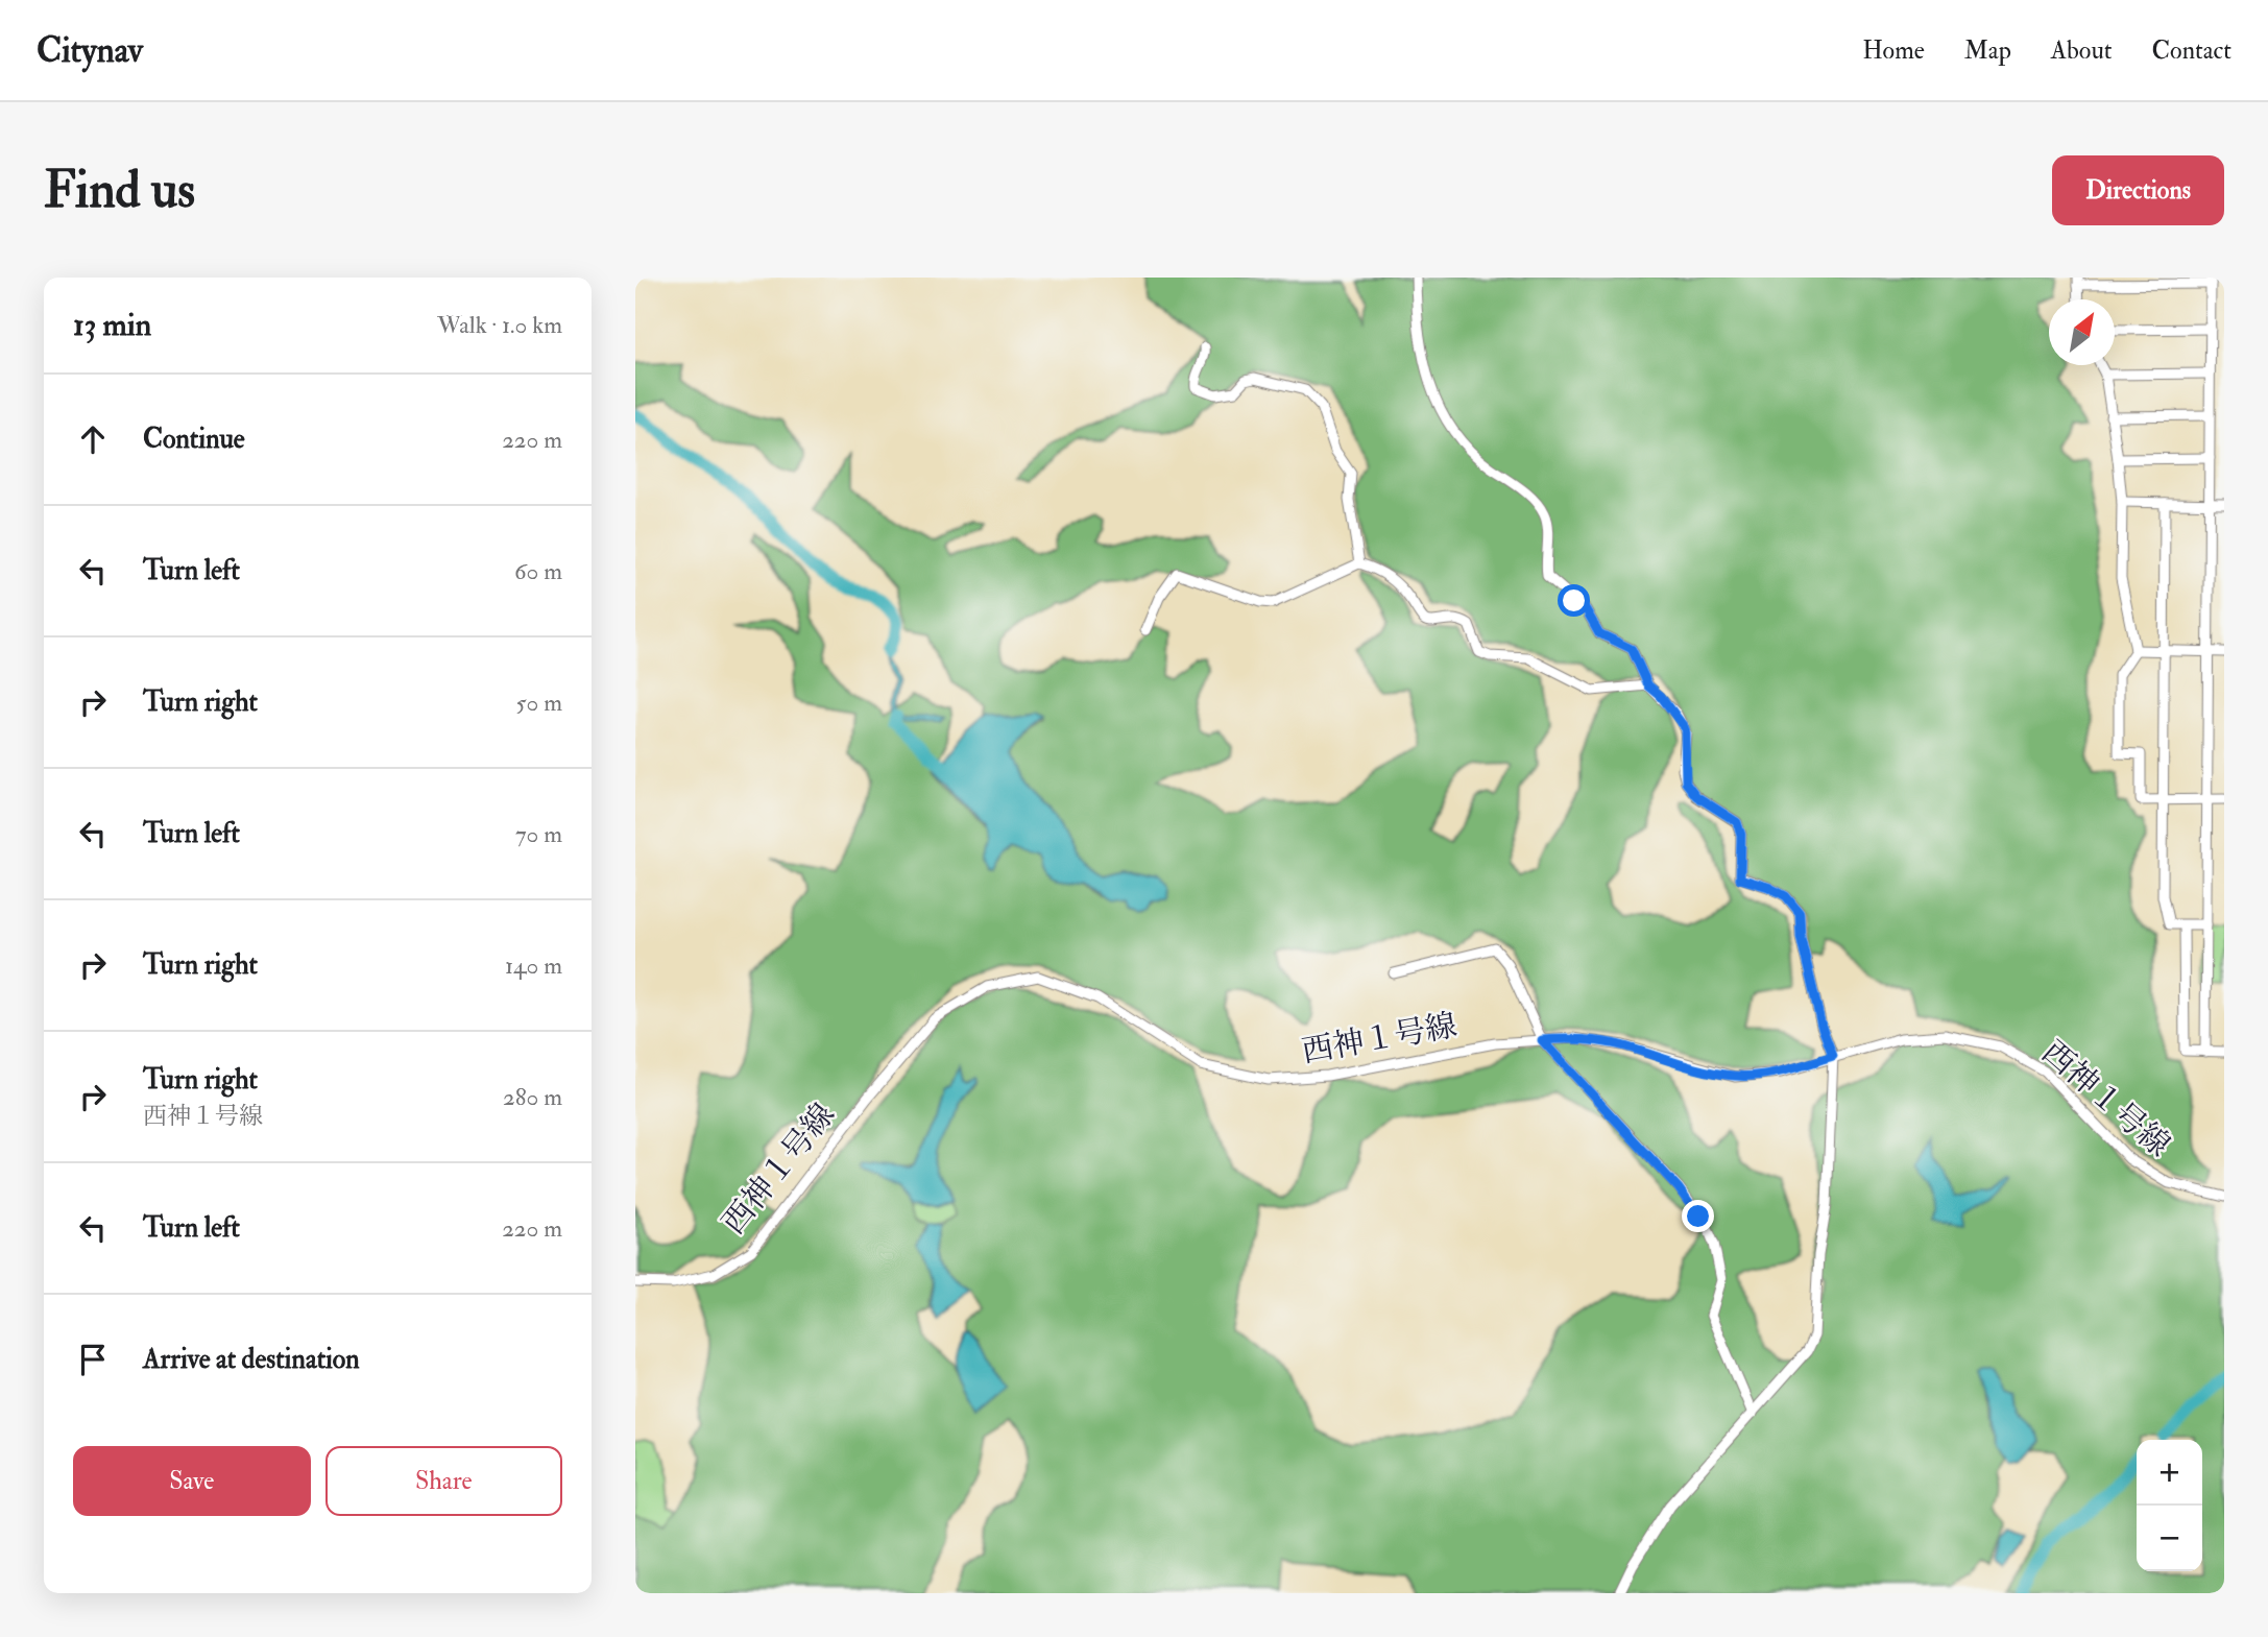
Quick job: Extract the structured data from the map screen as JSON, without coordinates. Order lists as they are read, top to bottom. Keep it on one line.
{"streets":{"street":["西神１号線"]},"north":"top right","page":{"header":"Citynav","nav":["Home","Map","About","Contact"],"buttons":["Directions",["Save","Share"]],"title":"Find us","heading":["13 min","Walk · 1.0 km"],"list":[["Continue","220 m"],["Turn left","60 m"],["Turn right","50 m"],["Turn left","70 m"],["Turn right","140 m"],["Turn right","西神１号線","280 m"],["Turn left","220 m"],"Arrive at destination"],"map_buttons":["+","−"]}}
